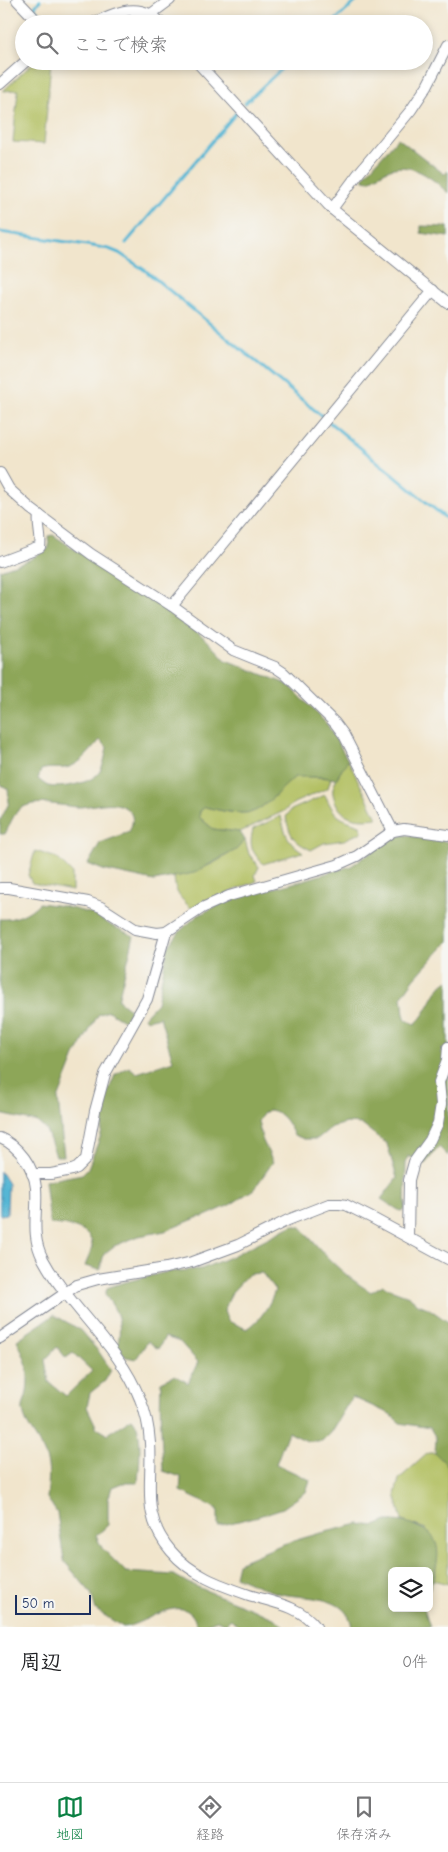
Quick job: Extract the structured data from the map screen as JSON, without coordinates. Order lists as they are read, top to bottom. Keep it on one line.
{"scale_bar":"50 m","page":{"search":"ここで検索","scale":"50 m","heading":["周辺","0件"],"nav":["地図","経路","保存済み"]}}
